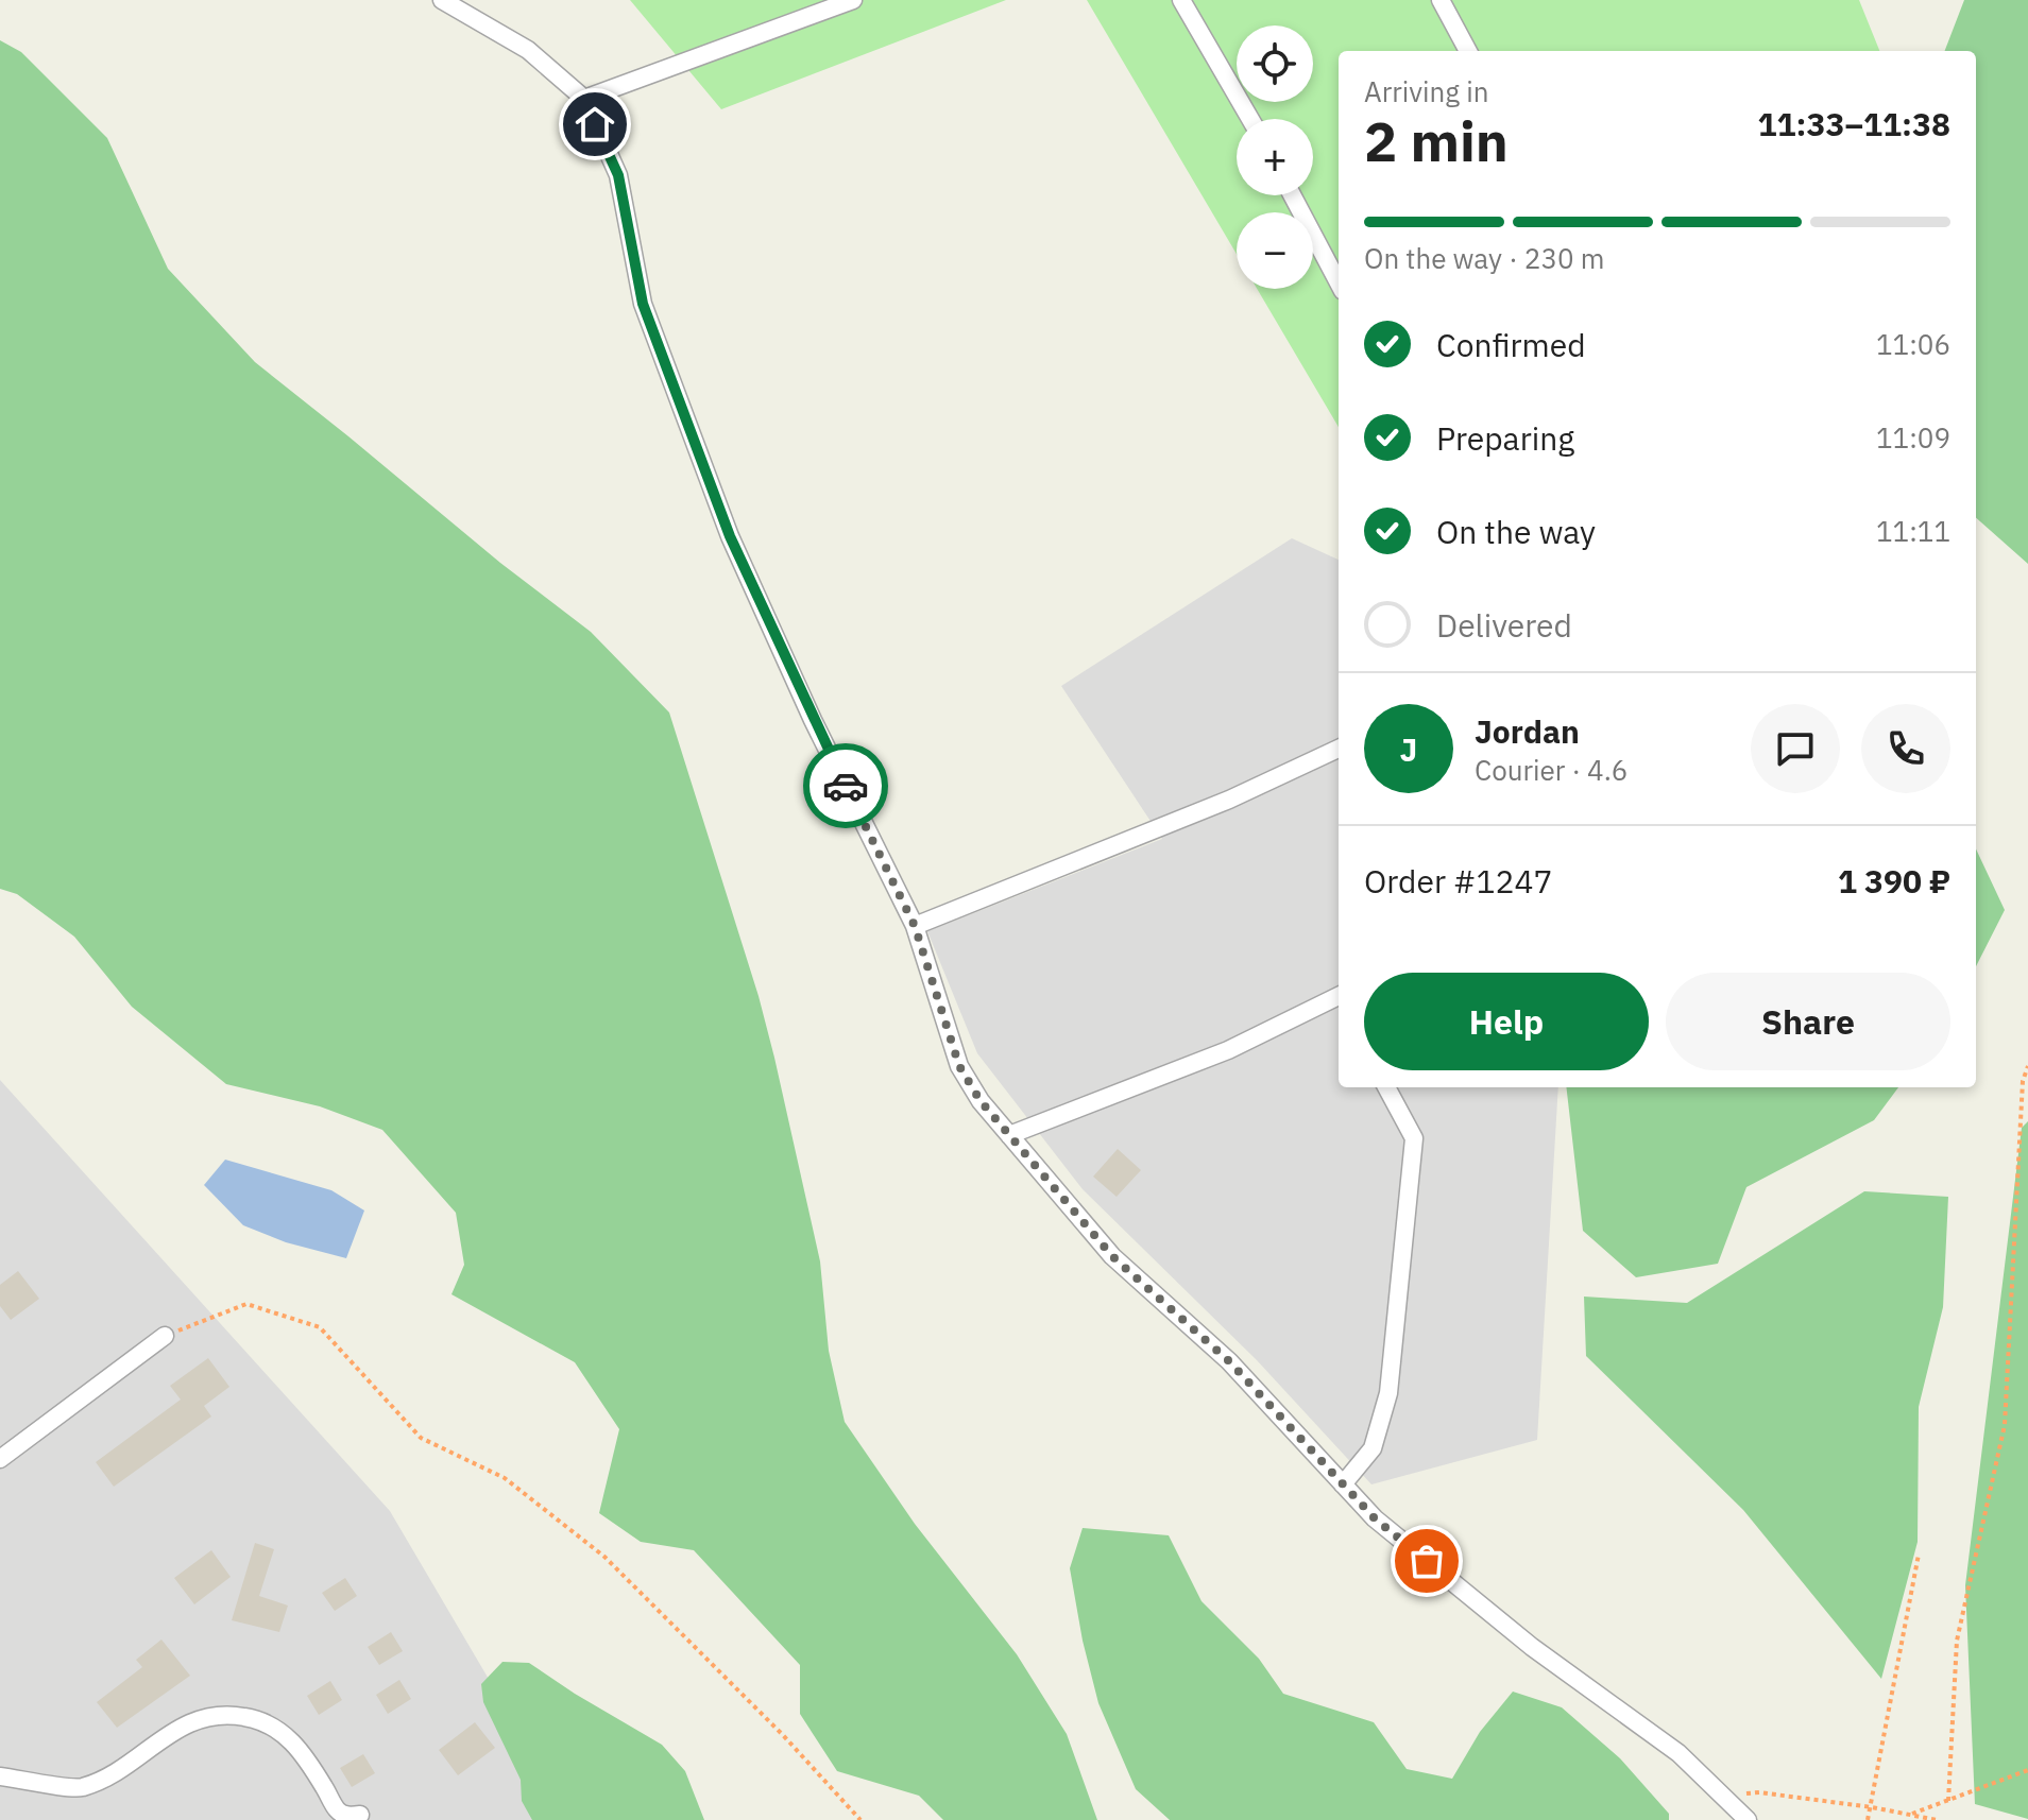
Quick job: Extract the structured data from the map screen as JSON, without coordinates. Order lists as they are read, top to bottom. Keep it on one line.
{"page":{"map_buttons":["+","−"],"heading":["2 min","Arriving in","11:33–11:38"],"panel":["Jordan","Courier · 4.6","Order #1247","1 390 ₽"],"bar":"On the way · 230 m","list":[["Confirmed","11:06"],["Preparing","11:09"],["On the way","11:11"],"Delivered"],"round":"J","buttons":["Help","Share"]}}
